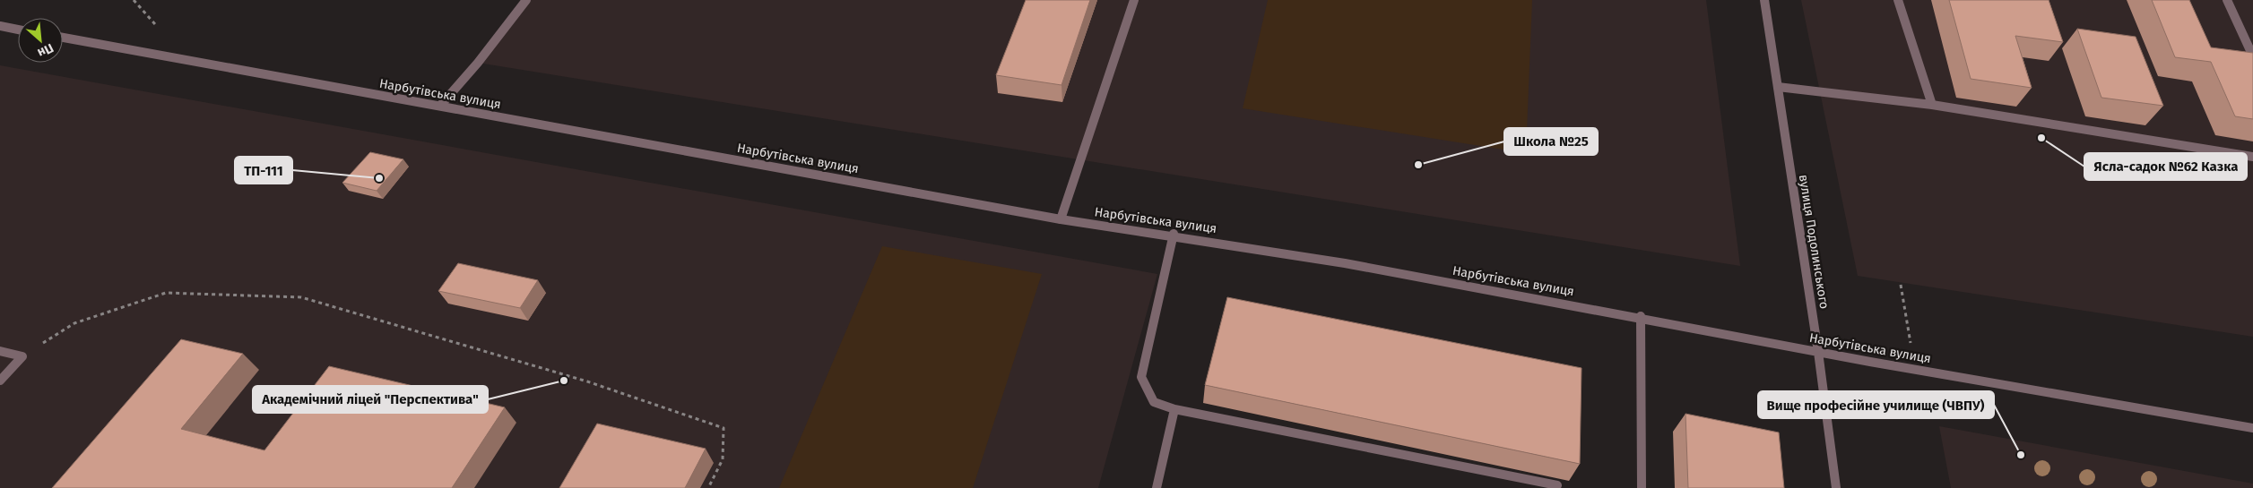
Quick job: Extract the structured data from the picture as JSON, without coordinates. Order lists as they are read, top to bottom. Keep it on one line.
{"streets":{"street":["Нарбутівська вулиця","вулиця Подолинського"]},"crossings":[["Нарбутівська вулиця","вулиця Подолинського"]],"places":["Ясла-садок №62 Казка","Школа №25","ТП-111","Академічний ліцей \"Перспектива\"","Вище професійне училище (ЧВПУ)"],"north":"bottom right"}
